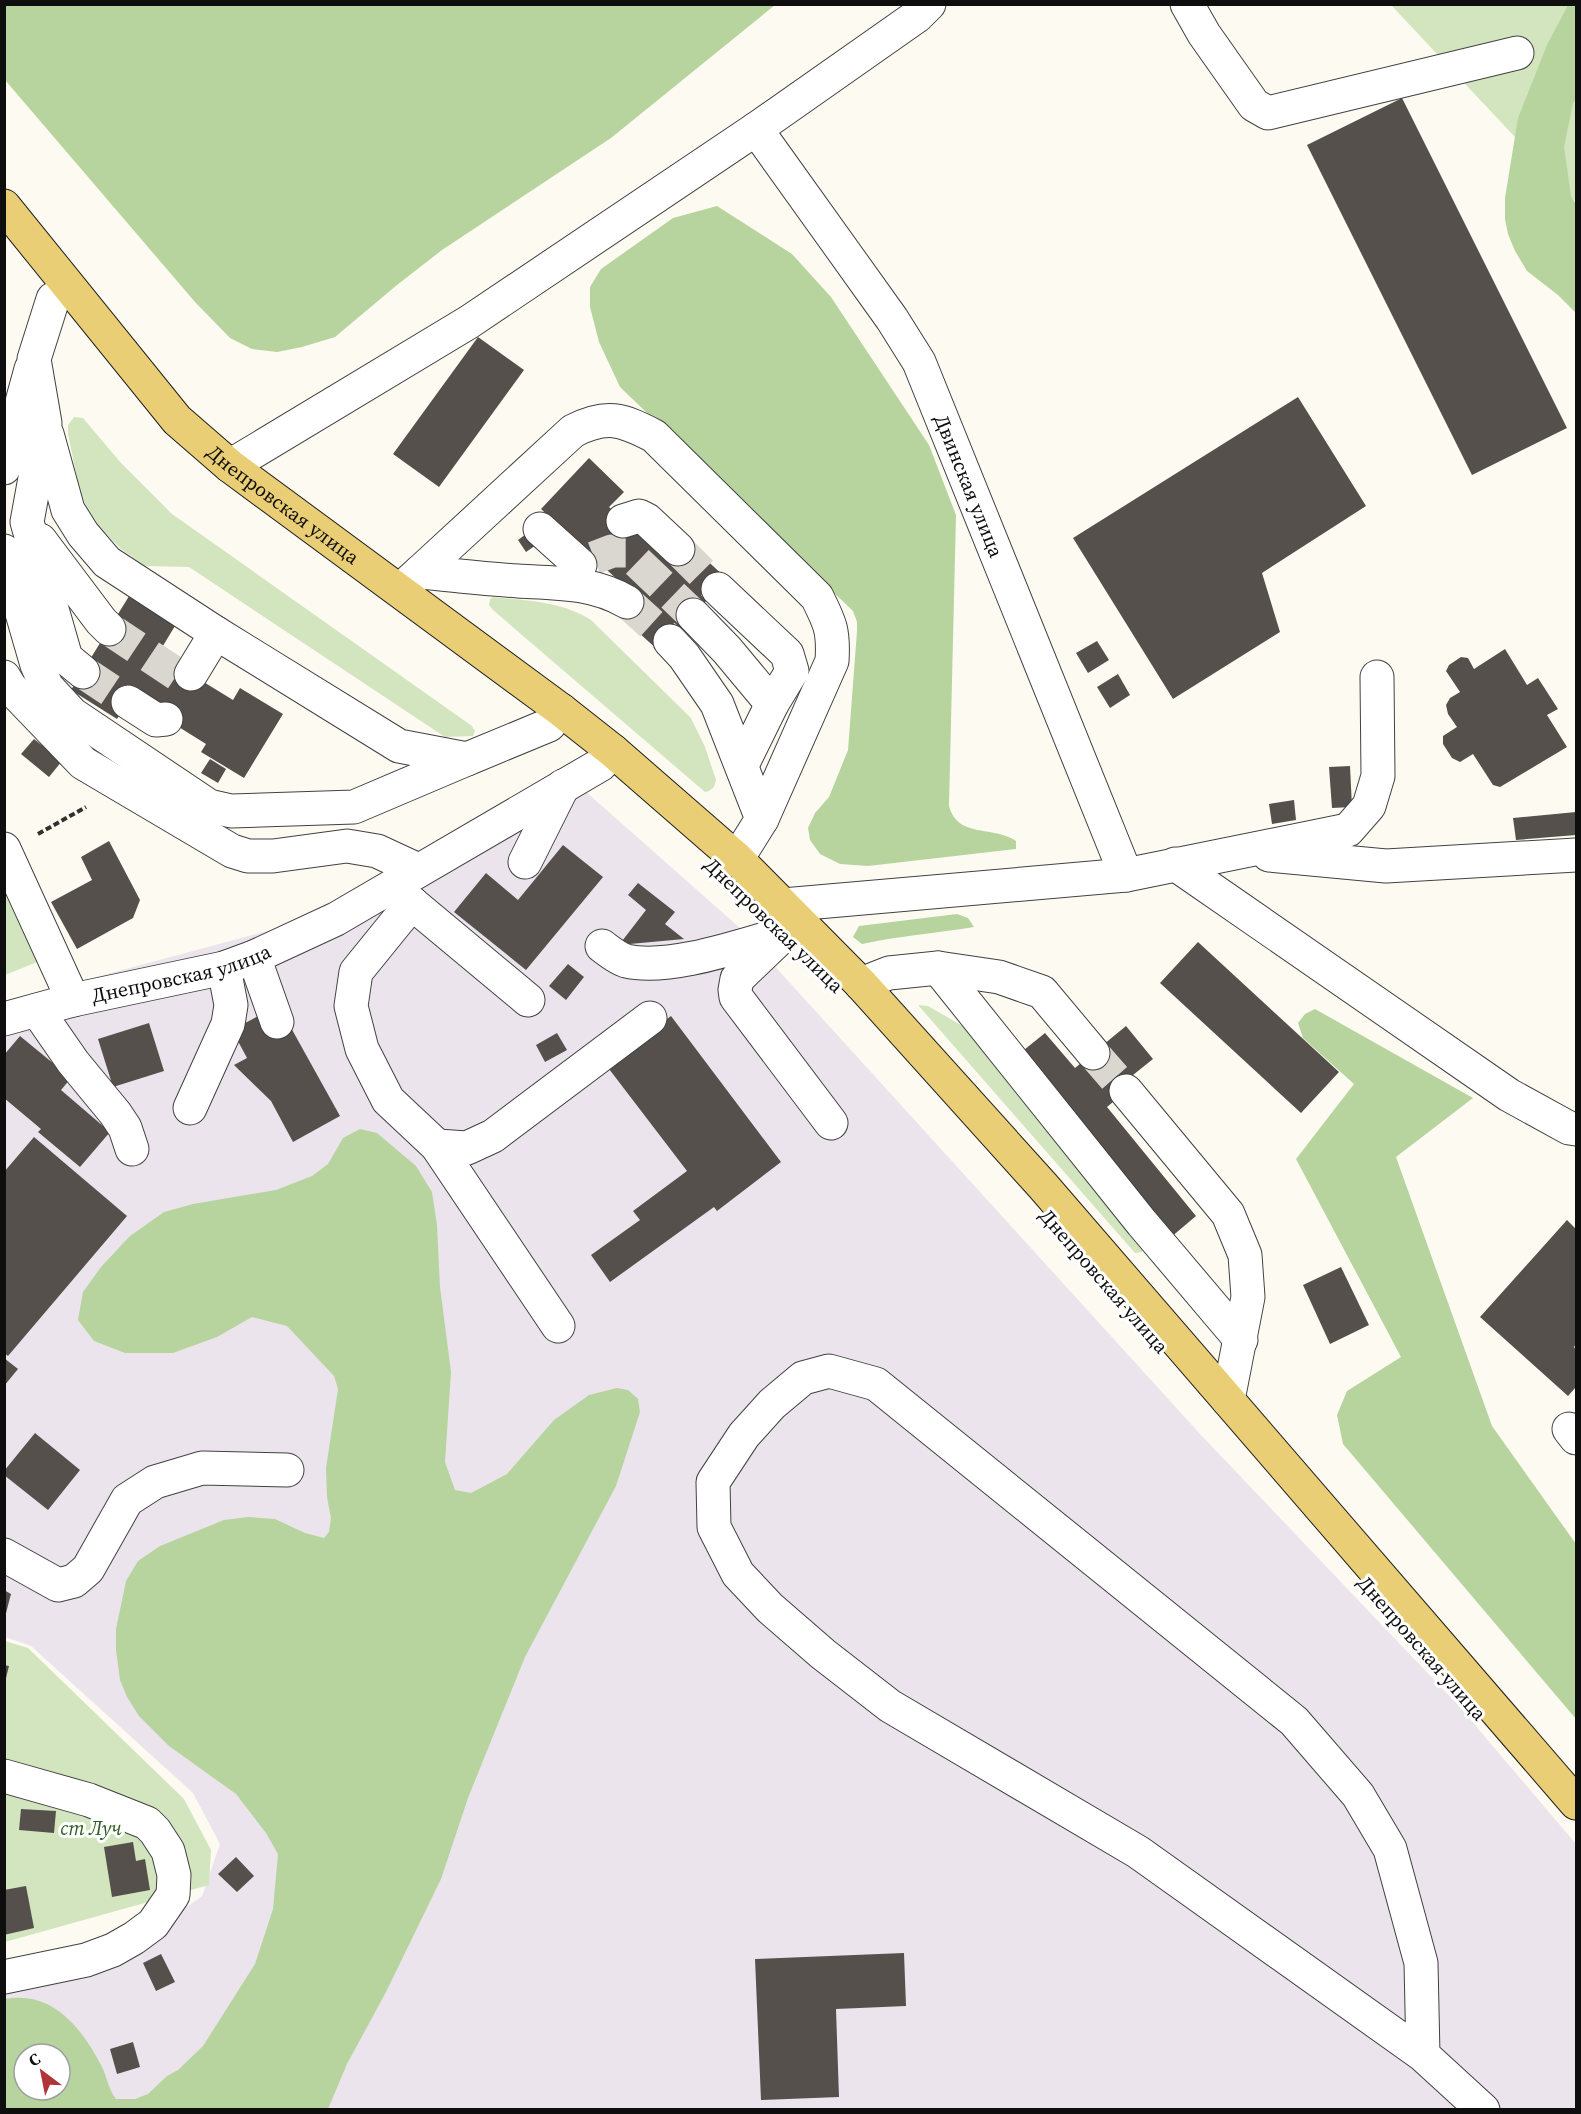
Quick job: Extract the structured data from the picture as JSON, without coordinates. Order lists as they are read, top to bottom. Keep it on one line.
{"streets":{"main road":["Днепровская улица"],"lane":["Двинская улица"]},"parks":["ст Луч"],"north":"top left"}
